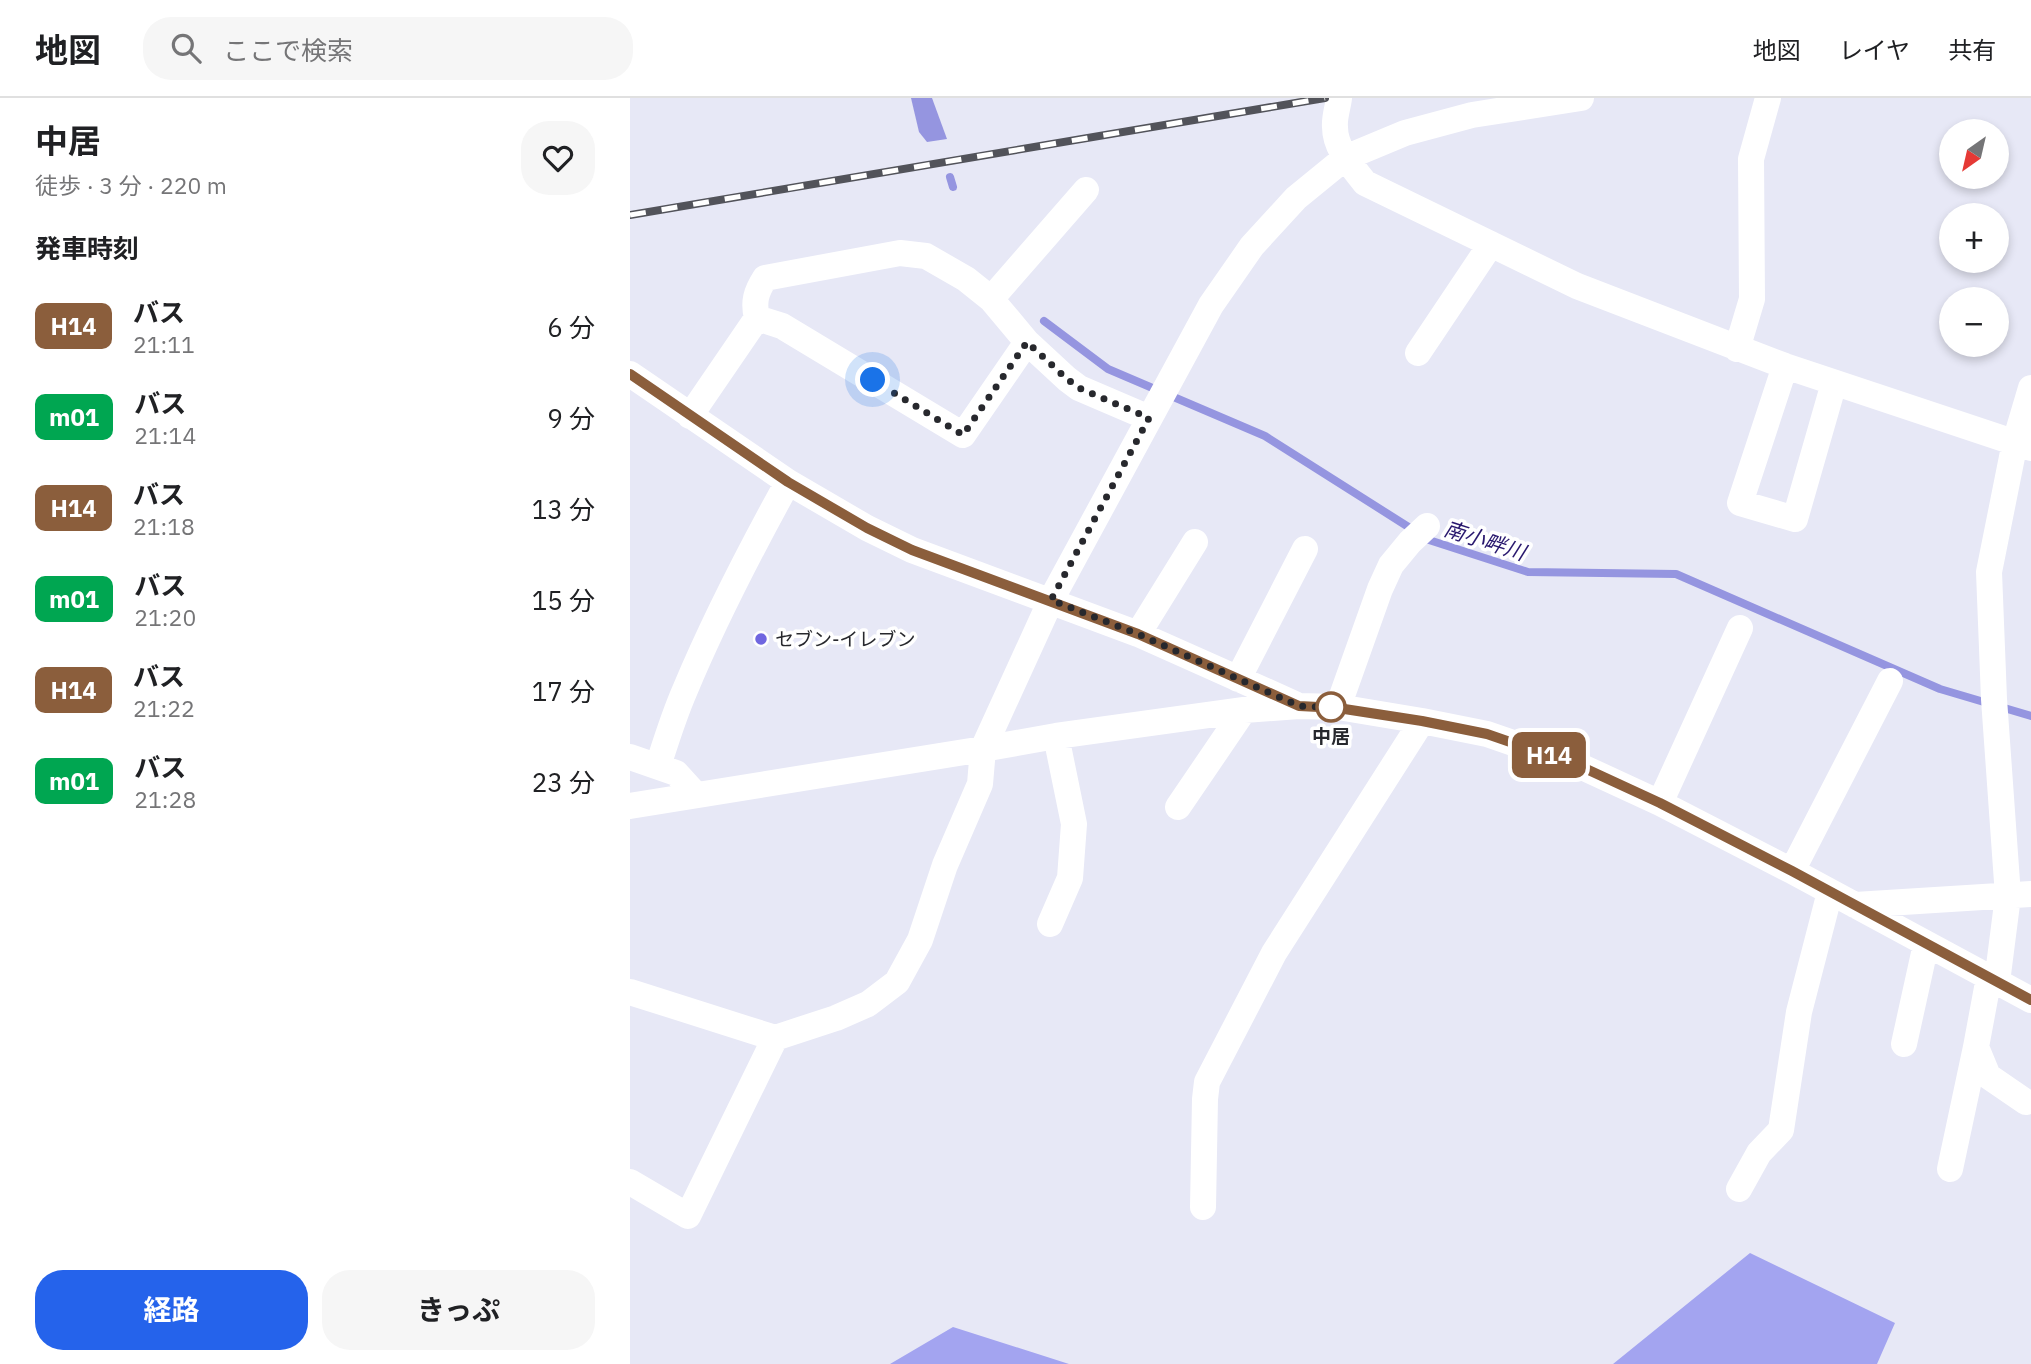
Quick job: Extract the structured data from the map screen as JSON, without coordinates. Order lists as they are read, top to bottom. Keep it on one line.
{"water":["南小畔川"],"places":["セブン-イレブン","中居"],"lines":["bus line H14"],"north":"bottom left","page":{"header":"地図","search":"ここで検索","nav":["地図","レイヤ","共有"],"heading":[["中居","徒歩 · 3 分 · 220 m"],"発車時刻"],"on_map":"H14","map_buttons":["+","−"],"list":[{"mark":"H14","name":"バス","note":"21:11","value":"6 分"},{"mark":"m01","name":"バス","note":"21:14","value":"9 分"},{"mark":"H14","name":"バス","note":"21:18","value":"13 分"},{"mark":"m01","name":"バス","note":"21:20","value":"15 分"},{"mark":"H14","name":"バス","note":"21:22","value":"17 分"},{"mark":"m01","name":"バス","note":"21:28","value":"23 分"}],"buttons":["経路","きっぷ"]}}
